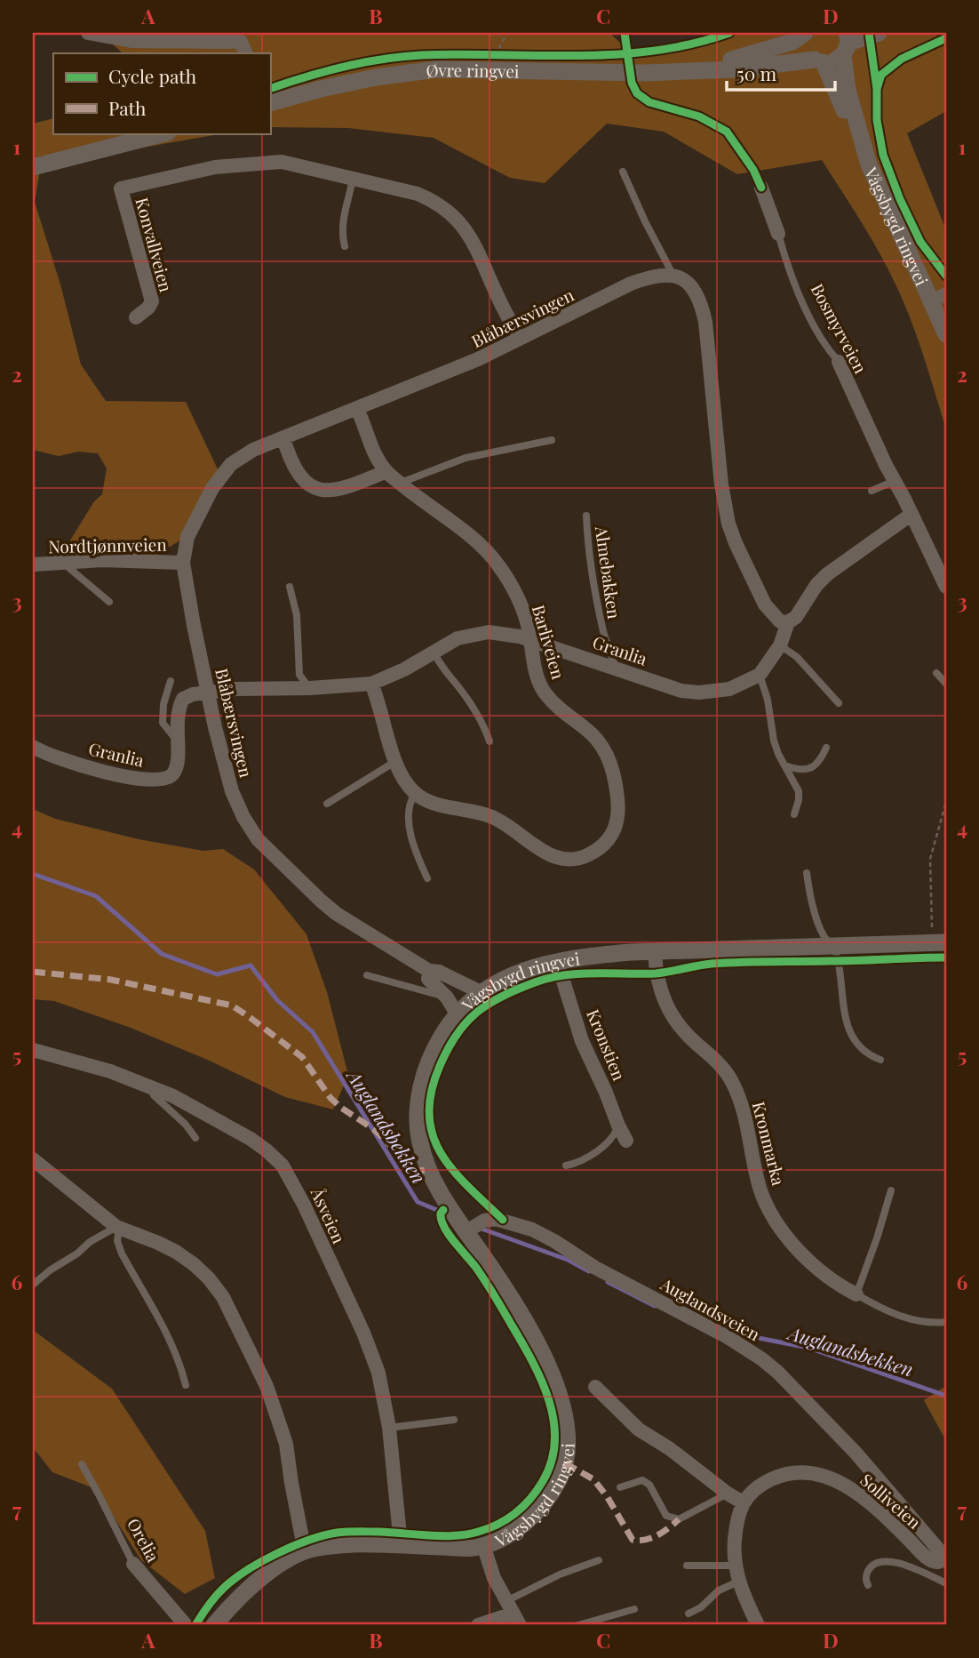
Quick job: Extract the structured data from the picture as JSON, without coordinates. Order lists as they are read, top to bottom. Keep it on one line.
{"streets":{"street":["Øvre ringvei","Vågsbygd ringvei","Konvallveien","Blåbærsvingen","Bosmyrveien","Nordtjønnveien","Barliveien","Granlia","Kronstien","Kronmarka","Åsveien","Auglandsveien","Solliveien","Orelia"],"lane":["Almebakken"]},"crossings":[["Øvre ringvei","Vågsbygd ringvei"],["Vågsbygd ringvei","Blåbærsvingen"],["Vågsbygd ringvei","Kronstien"],["Vågsbygd ringvei","Kronmarka"],["Vågsbygd ringvei","Åsveien"],["Vågsbygd ringvei","Auglandsveien"],["Konvallveien","Blåbærsvingen"],["Blåbærsvingen","Nordtjønnveien"],["Blåbærsvingen","Barliveien"],["Blåbærsvingen","Granlia"],["Bosmyrveien","Granlia"],["Almebakken","Granlia"],["Barliveien","Granlia"],["Auglandsveien","Solliveien"]],"water":["Auglandsbekken"],"legend":["Cycle path","Path"],"scale_bar":"50 m","grid":{"columns":["A","B","C","D"],"rows":["1","2","3","4","5","6","7"]}}
